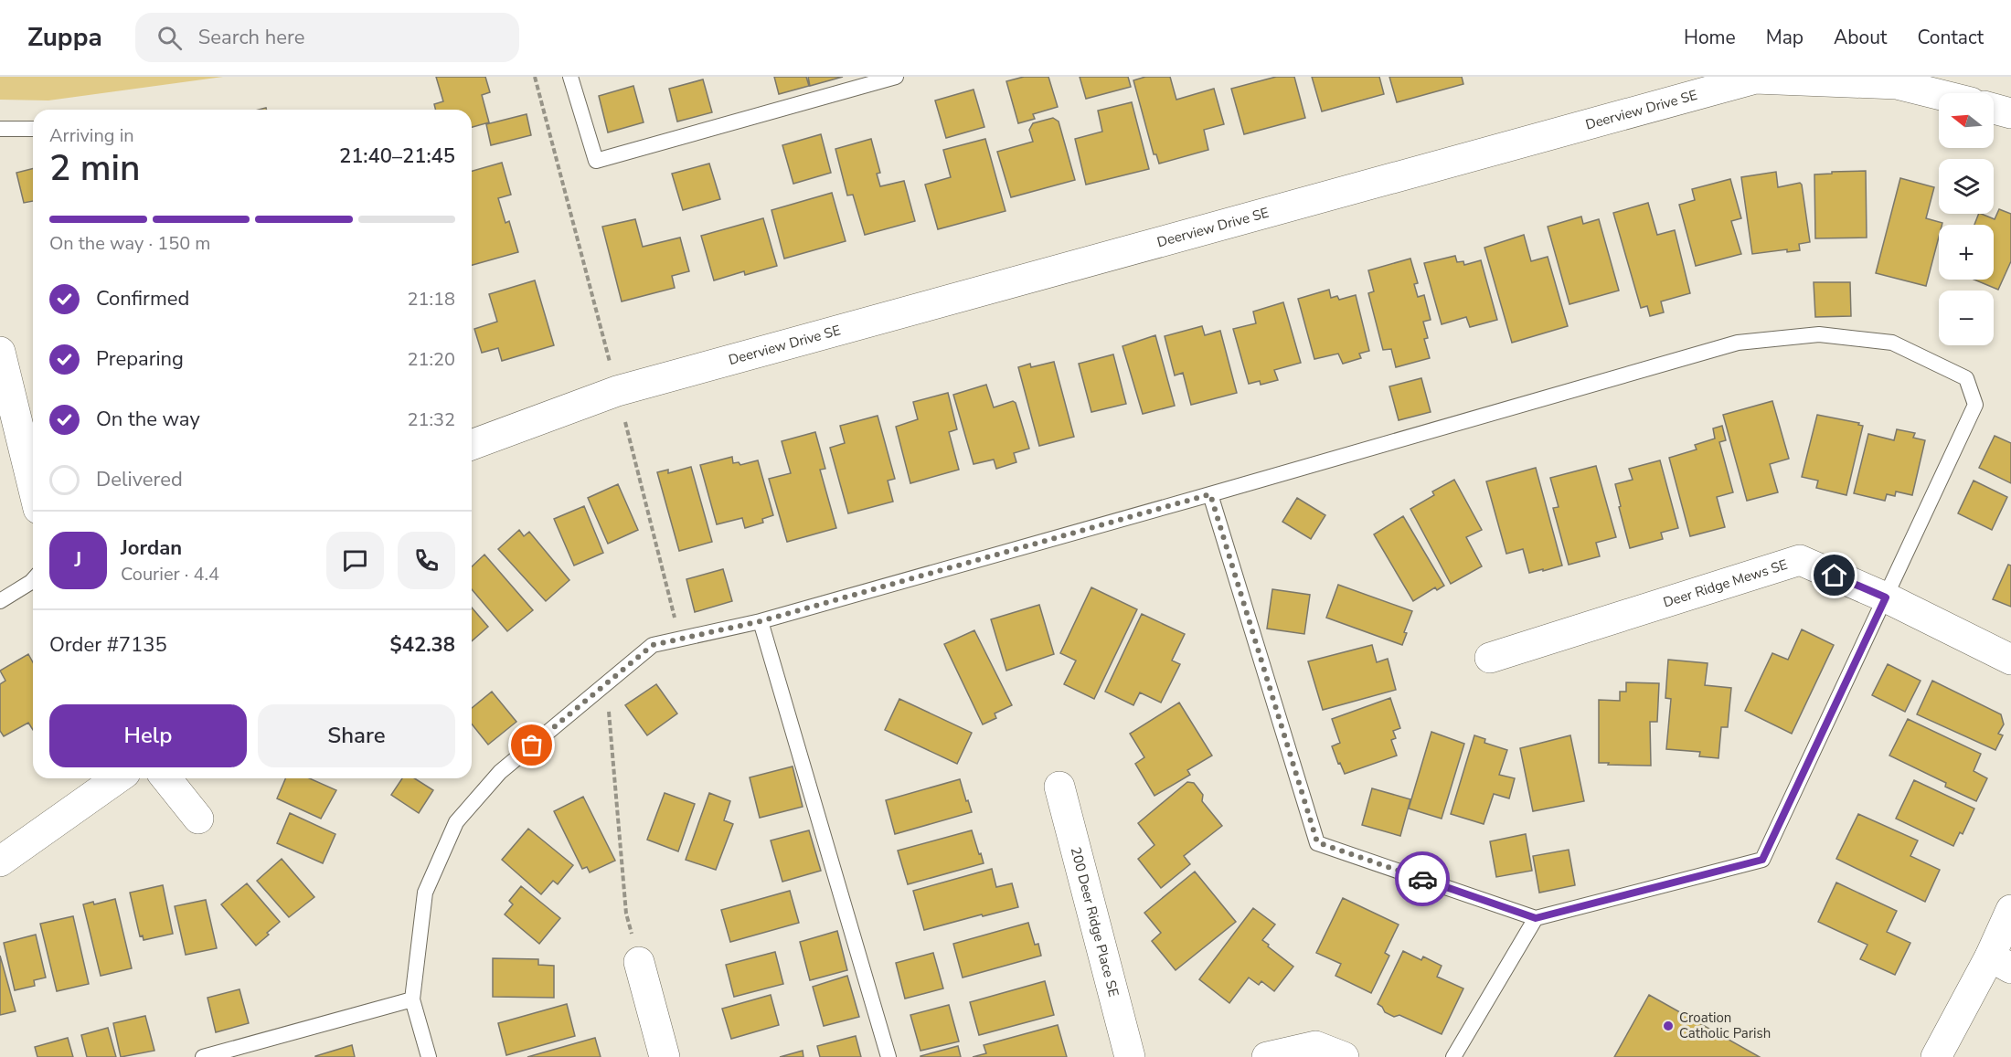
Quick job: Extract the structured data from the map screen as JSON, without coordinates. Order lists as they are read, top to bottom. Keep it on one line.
{"streets":{"street":["Deerview Drive SE","Deer Ridge Mews SE","200 Deer Ridge Place SE"]},"places":["Croation Catholic Parish"],"north":"left","page":{"header":"Zuppa","search":"Search here","nav":["Home","Map","About","Contact"],"map_buttons":["+","−"],"heading":["2 min","Arriving in","21:40–21:45"],"panel":["Jordan","Courier · 4.4","Order #7135","$42.38"],"bar":"On the way · 150 m","list":[["Confirmed","21:18"],["Preparing","21:20"],["On the way","21:32"],"Delivered"],"round":"J","buttons":["Help","Share"]}}
